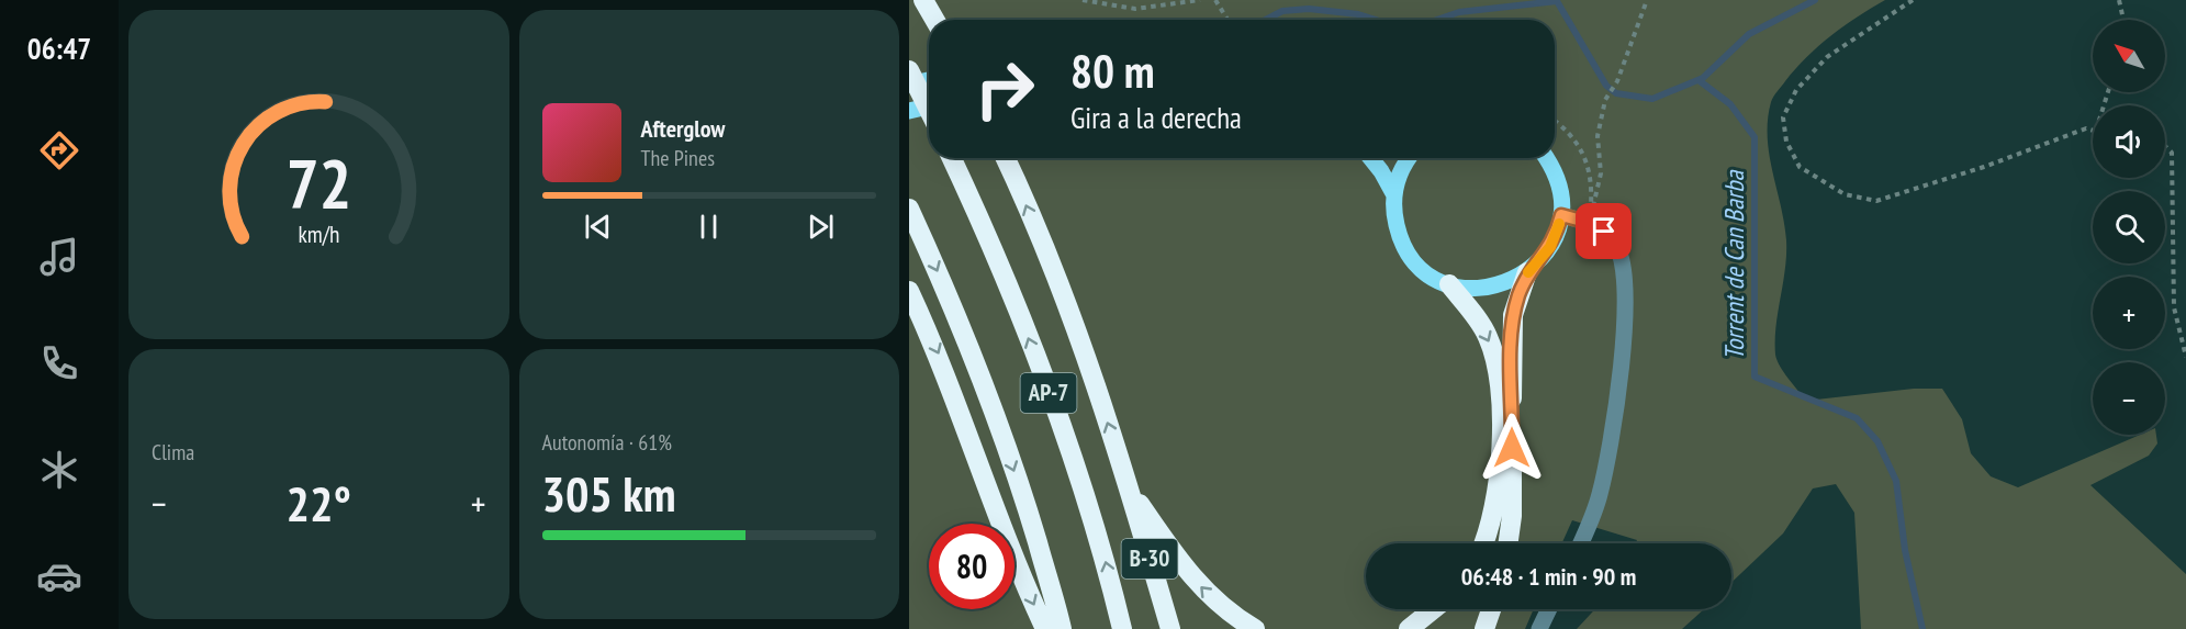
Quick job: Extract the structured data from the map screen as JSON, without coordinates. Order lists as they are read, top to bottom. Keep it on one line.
{"streets":{"highway":["AP-7","B-30"]},"water":["Torrent de Can Barba"],"north":"top left","page":{"tabs":"06:47","map_buttons":["+","−"],"turn":["80 m","Gira a la derecha"],"song":["Afterglow","The Pines"],"tile":["Clima",["Autonomía · 61%","305 km"]],"heat":["−","22°","+"],"limit":"80","trip":"06:48 · 1 min · 90 m","gauge":["72","km/h"]}}
